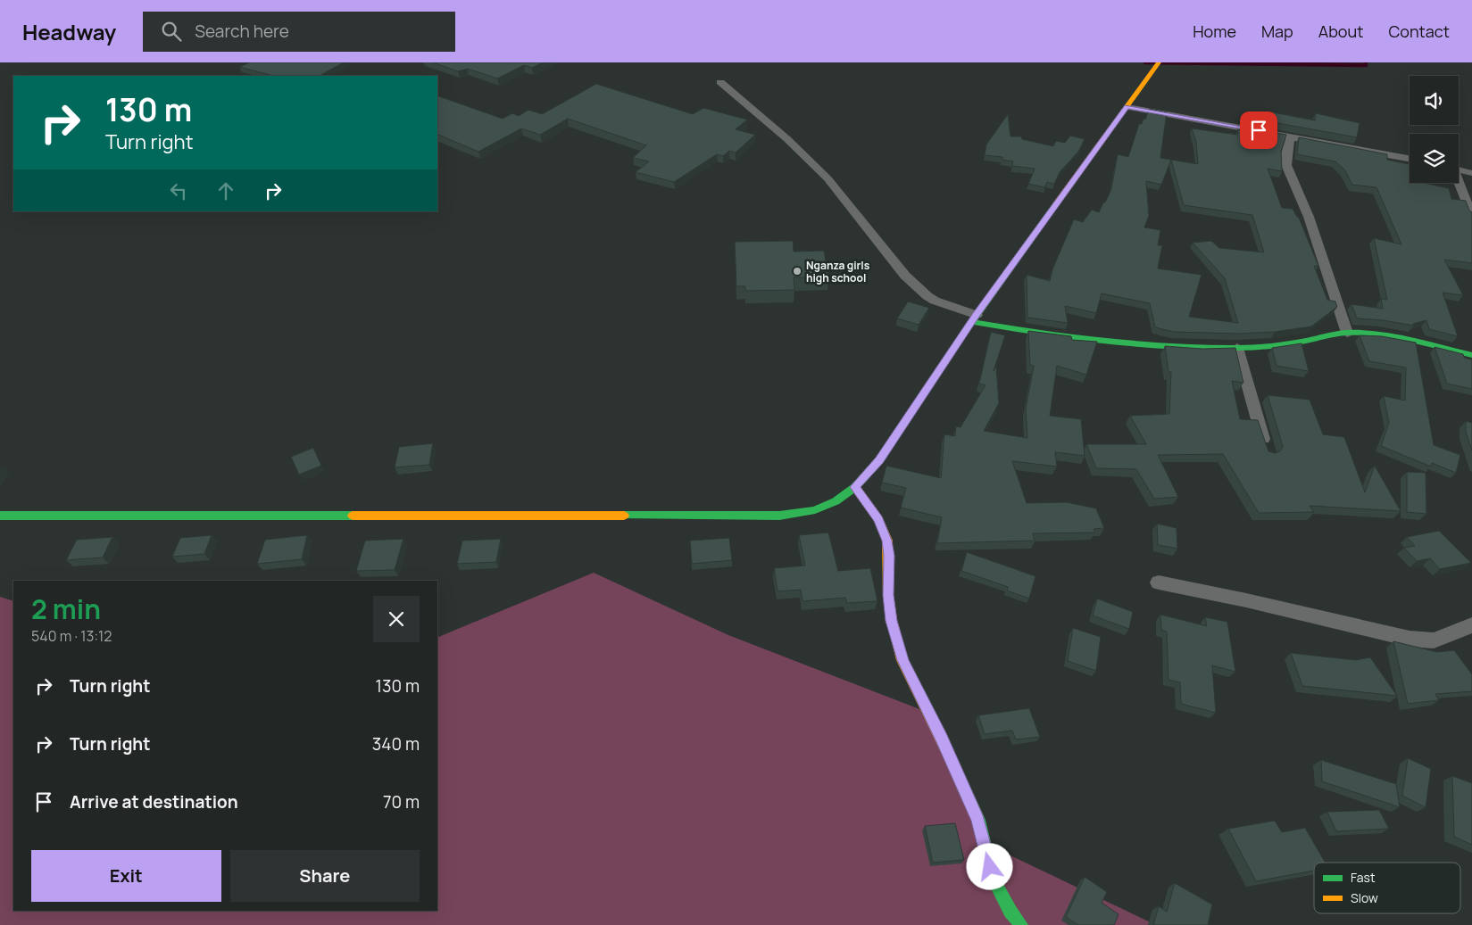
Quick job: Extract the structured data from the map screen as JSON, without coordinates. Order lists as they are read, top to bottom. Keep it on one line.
{"places":["Nganza girls high school"],"legend":["Fast","Slow"],"page":{"header":"Headway","search":"Search here","nav":["Home","Map","About","Contact"],"turn":["130 m","Turn right"],"heading":["2 min","540 m · 13:12"],"list":[{"name":"Turn right","value":"130 m"},{"name":"Turn right","value":"340 m"},{"name":"Arrive at destination","value":"70 m"}],"buttons":["Exit","Share"]}}
